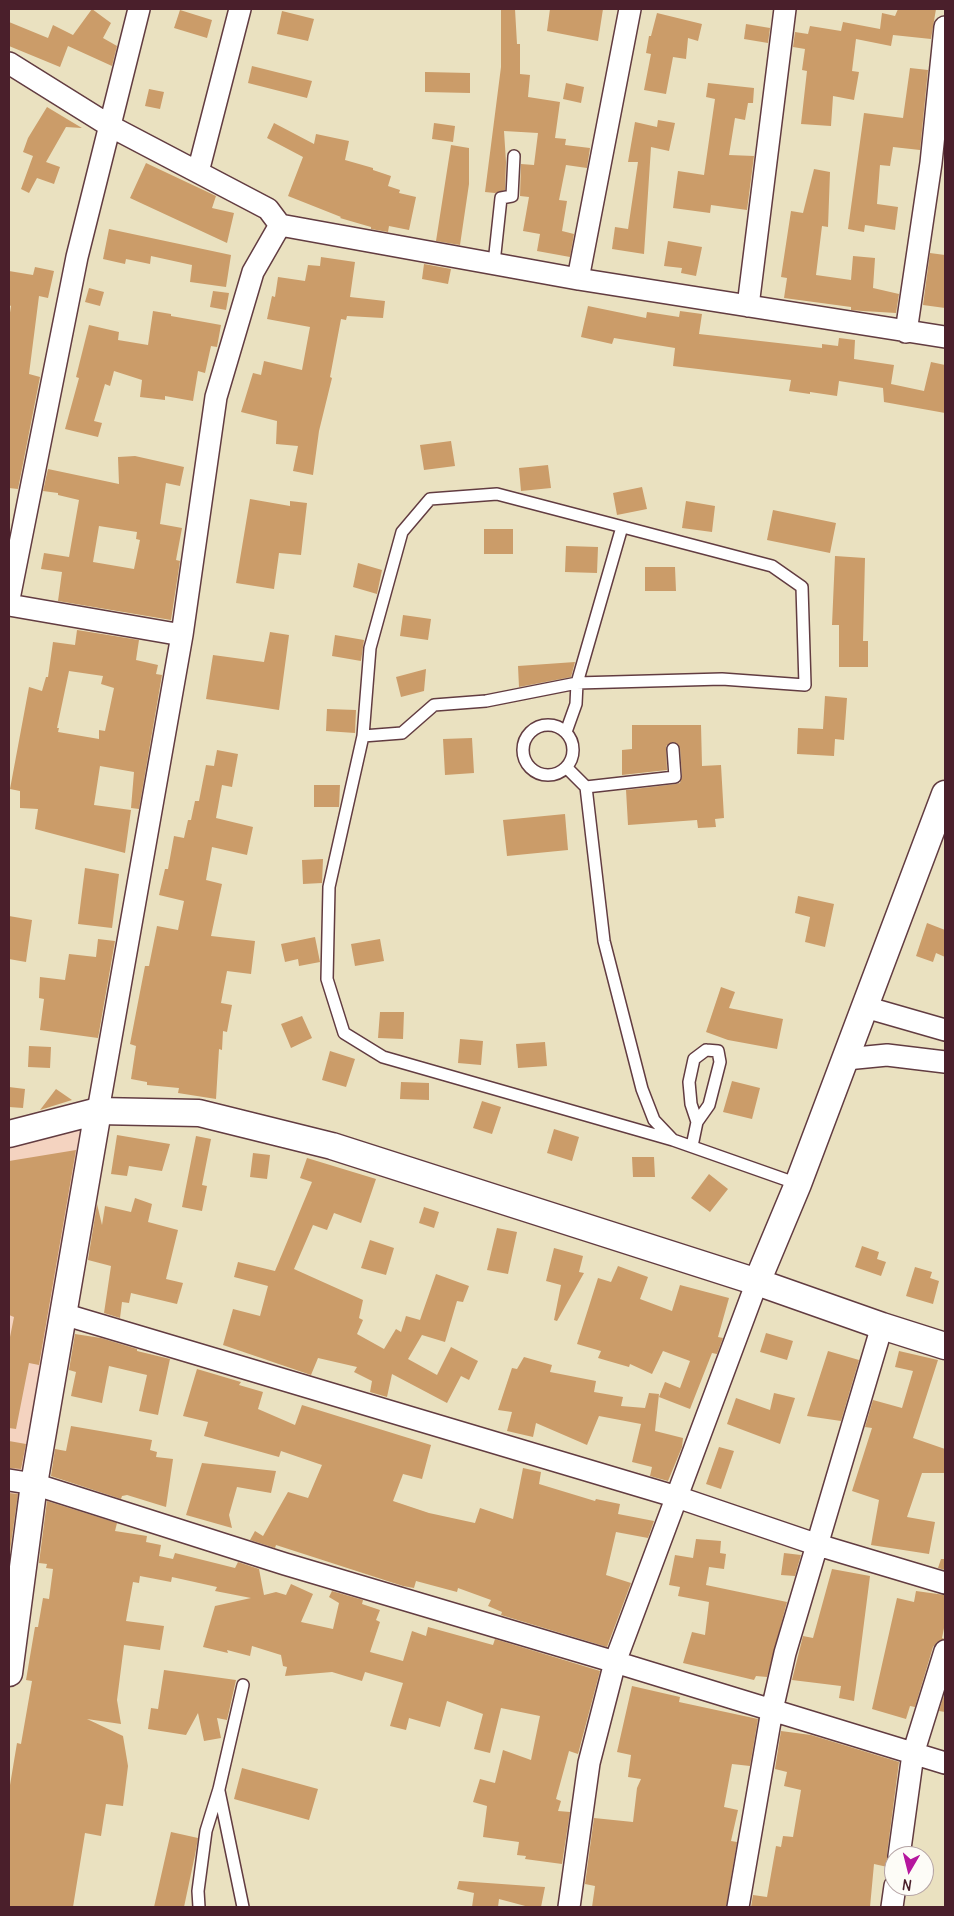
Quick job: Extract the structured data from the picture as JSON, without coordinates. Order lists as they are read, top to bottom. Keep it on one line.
{"north":"bottom"}
